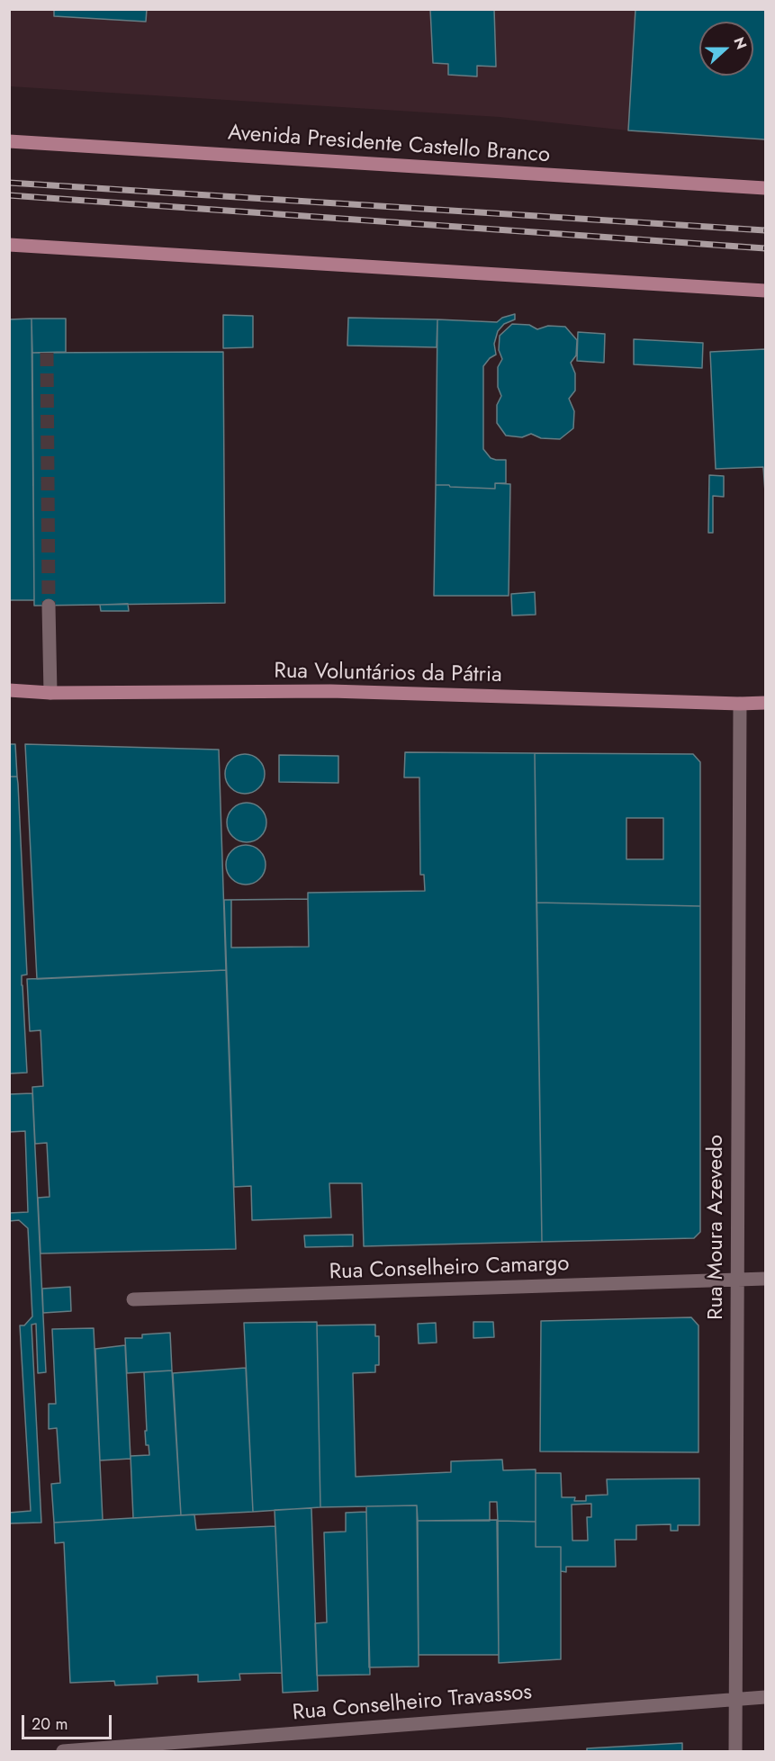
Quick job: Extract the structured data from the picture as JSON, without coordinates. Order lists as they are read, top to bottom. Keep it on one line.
{"streets":{"main road":["Avenida Presidente Castello Branco","Rua Voluntários da Pátria"],"street":["Rua Moura Azevedo","Rua Conselheiro Camargo","Rua Conselheiro Travassos"]},"crossings":[["Rua Voluntários da Pátria","Rua Moura Azevedo"],["Rua Moura Azevedo","Rua Conselheiro Camargo"],["Rua Moura Azevedo","Rua Conselheiro Travassos"]],"scale_bar":"20 m","north":"right"}
